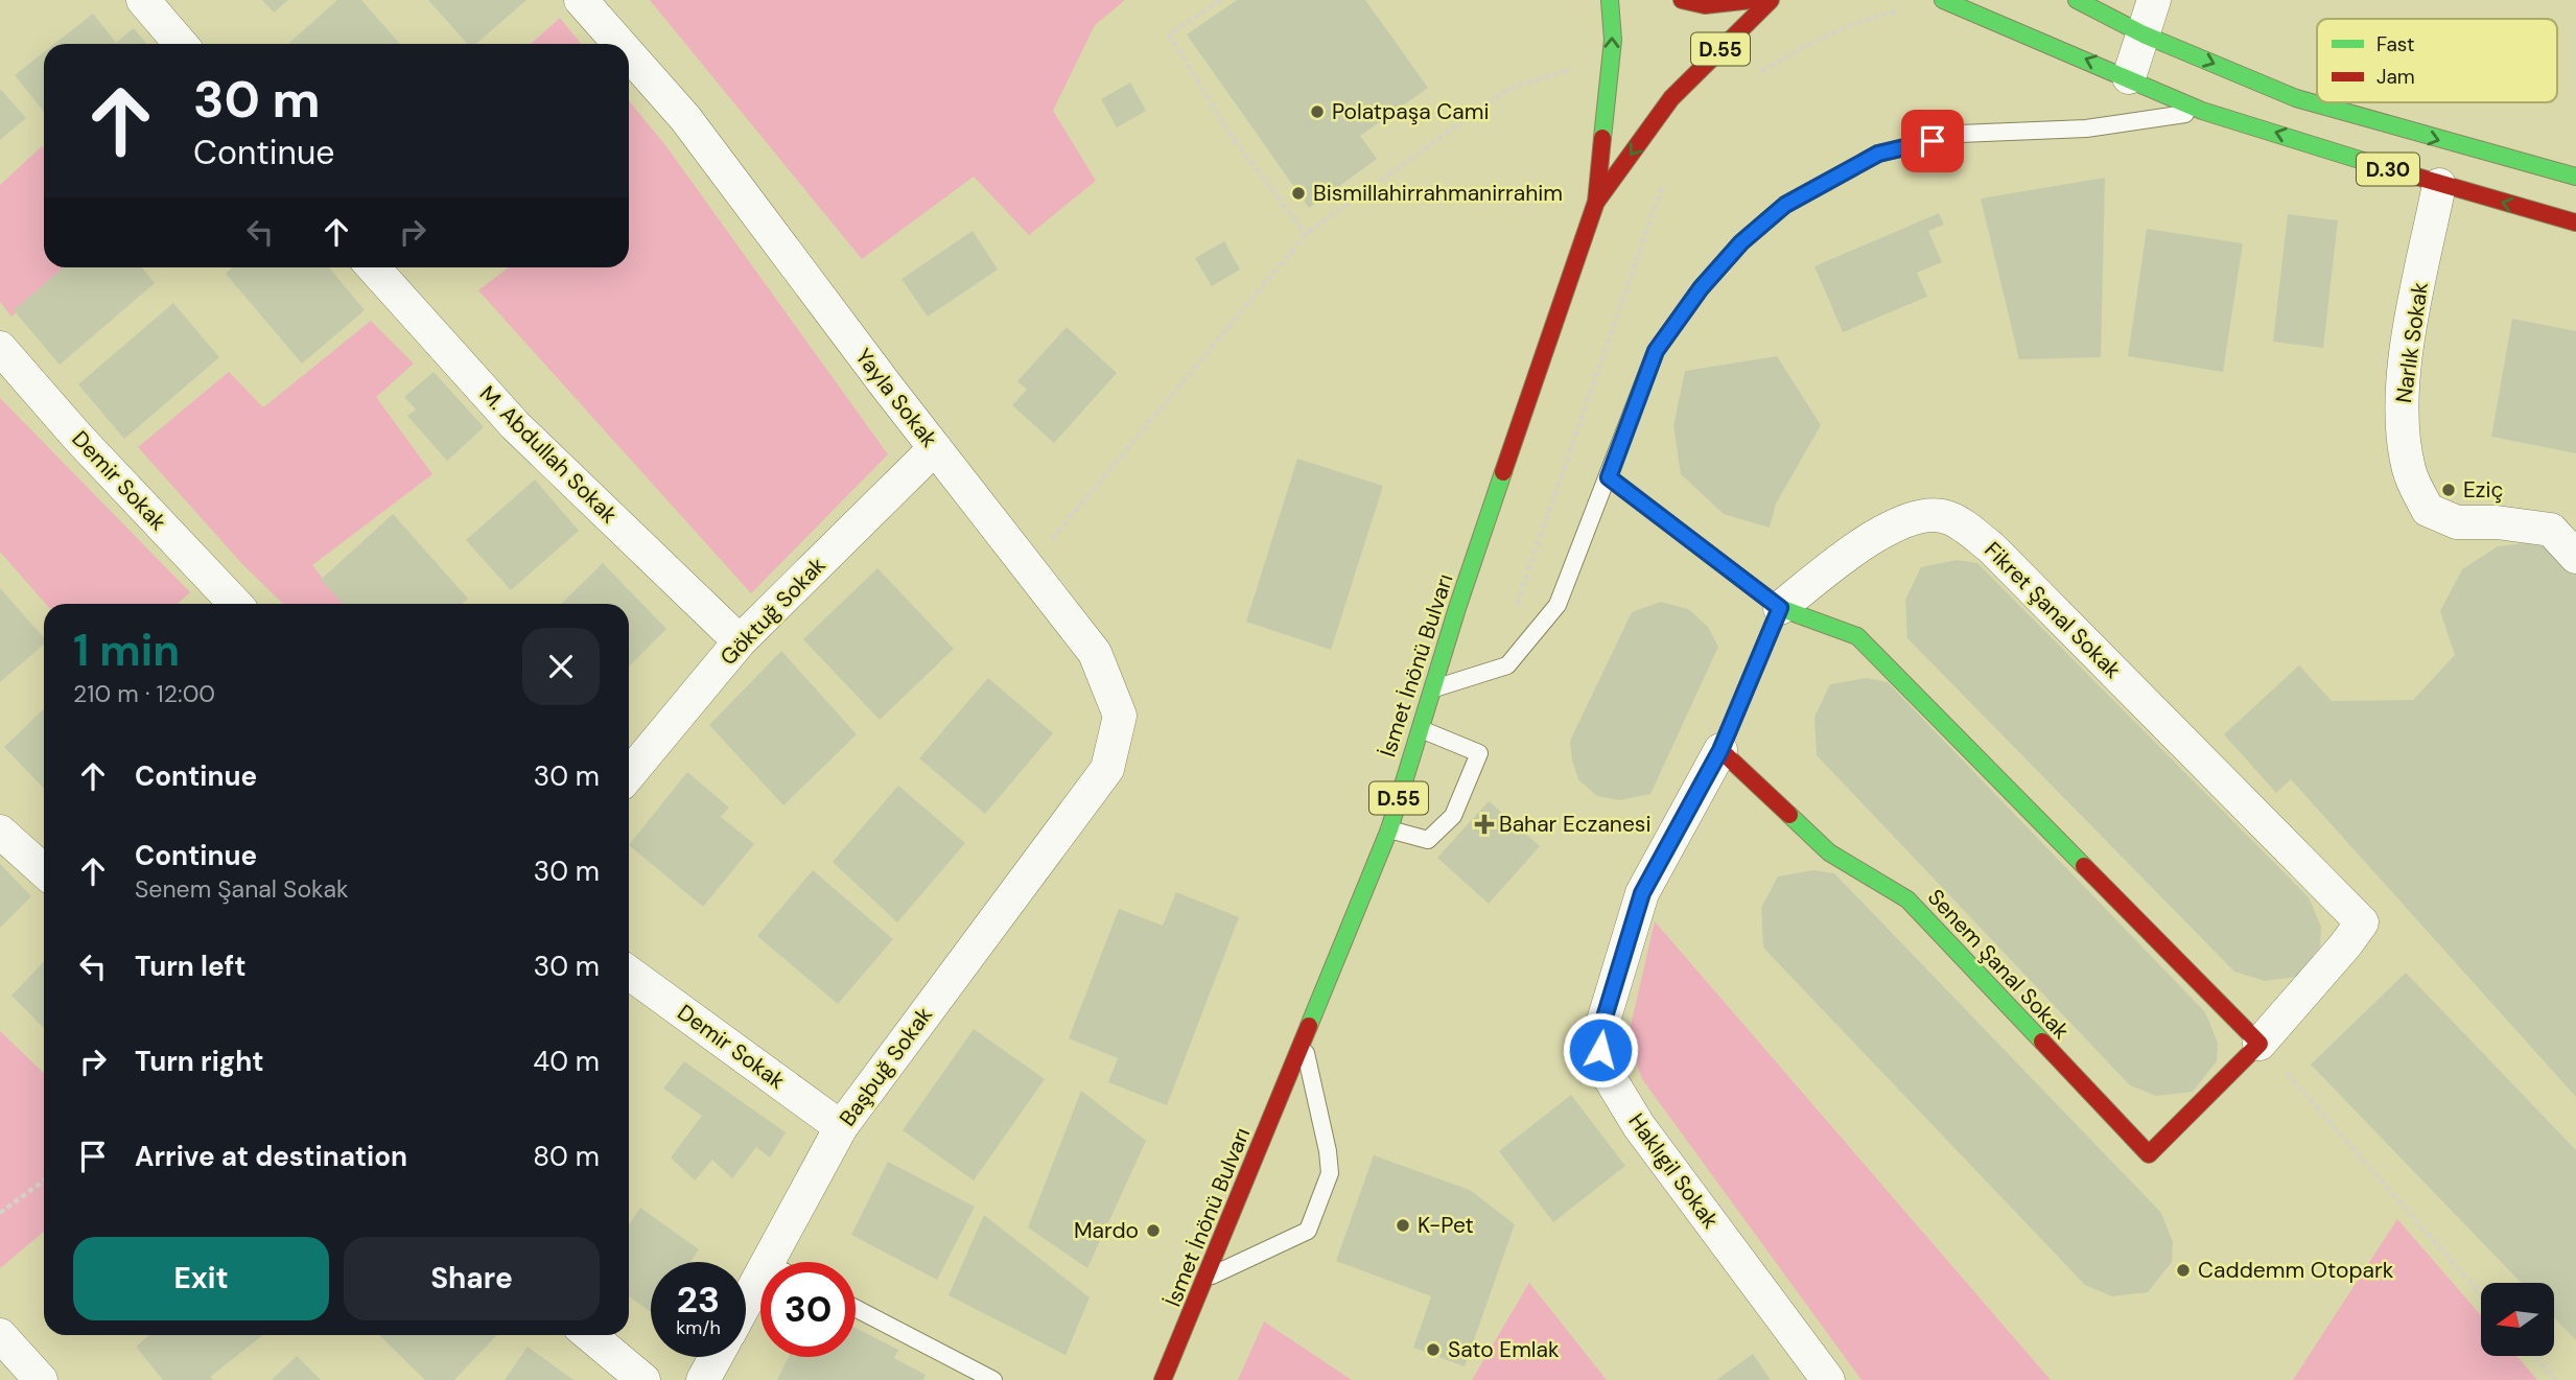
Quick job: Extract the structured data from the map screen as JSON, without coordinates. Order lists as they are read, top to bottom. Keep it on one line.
{"streets":{"main road":["D.55","D.30","Fikret Şanal Sokak","İsmet İnönü Bulvarı","Senem Şanal Sokak"],"street":["Narlık Sokak","Yayla Sokak","M. Abdullah Sokak","Demir Sokak","Göktuğ Sokak","Başbuğ Sokak","Haklıgil Sokak"]},"crossings":[["D.30","Narlık Sokak"],["Yayla Sokak","Göktuğ Sokak"],["Yayla Sokak","Başbuğ Sokak"],["M. Abdullah Sokak","Göktuğ Sokak"],["Demir Sokak","Başbuğ Sokak"],["Fikret Şanal Sokak","Senem Şanal Sokak"],["Senem Şanal Sokak","Haklıgil Sokak"]],"places":{"other":["Polatpaşa Cami","Bismillahirrahmanirrahim","Eziç","K-Pet","Mardo","Caddemm Otopark","Sato Emlak"],"health":["Bahar Eczanesi"]},"legend":["Fast","Jam"],"north":"left","page":{"turn":["30 m","Continue"],"heading":["1 min","210 m · 12:00"],"list":[{"name":"Continue","value":"30 m"},{"name":"Continue","note":"Senem Şanal Sokak","value":"30 m"},{"name":"Turn left","value":"30 m"},{"name":"Turn right","value":"40 m"},{"name":"Arrive at destination","value":"80 m"}],"buttons":["Exit","Share"],"speed":"23 km/h","limit":"30"}}
